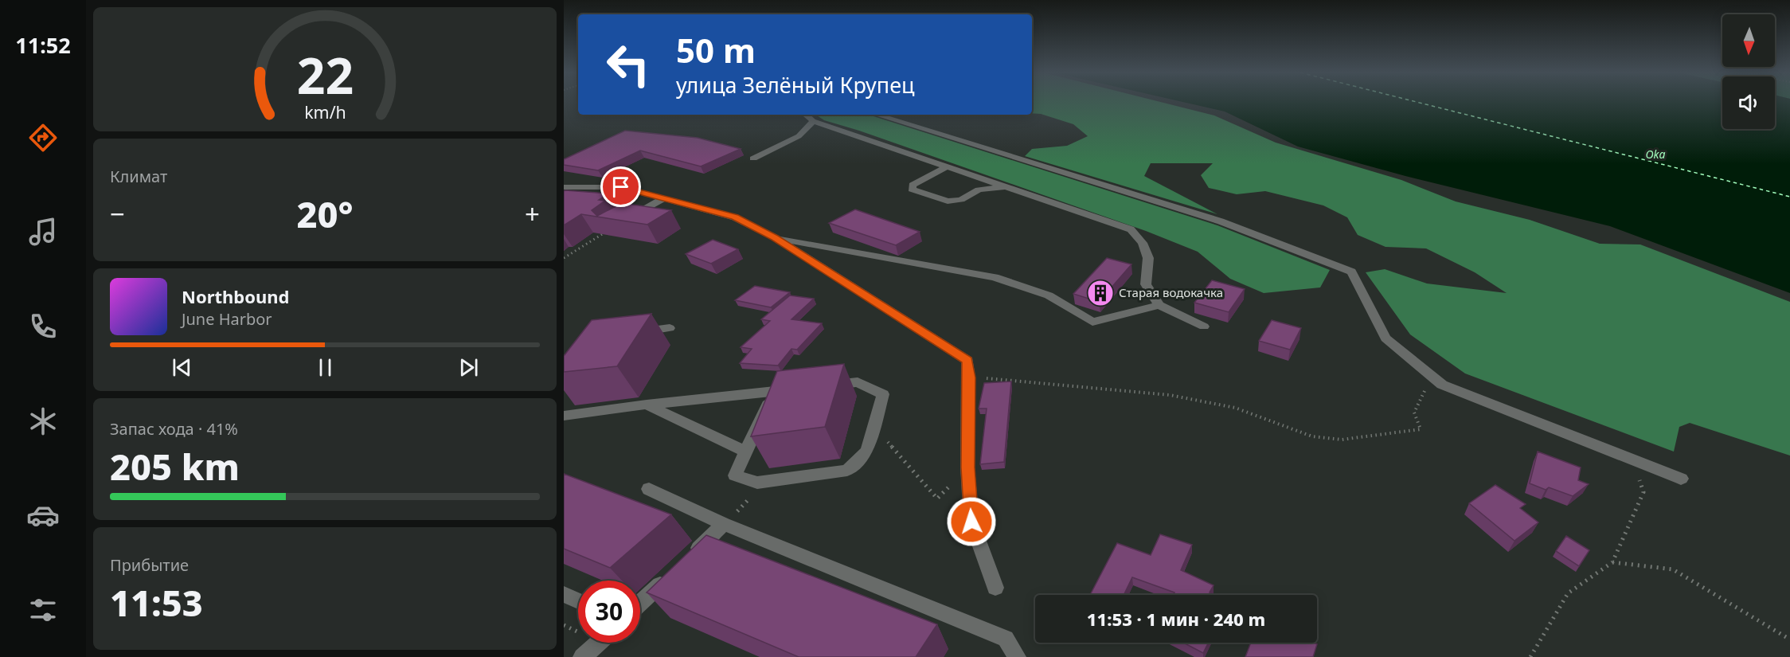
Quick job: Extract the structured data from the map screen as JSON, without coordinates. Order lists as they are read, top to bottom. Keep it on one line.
{"water":["Oka"],"places":{"building":["Старая водокачка"]},"north":"bottom","page":{"tabs":"11:52","turn":["50 m","улица Зелёный Крупец"],"tile":["Климат",["Запас хода · 41%","205 km"],["Прибытие","11:53"]],"heat":["−","20°","+"],"song":["Northbound","June Harbor"],"limit":"30","trip":"11:53 · 1 мин · 240 m","gauge":["22","km/h"]}}
